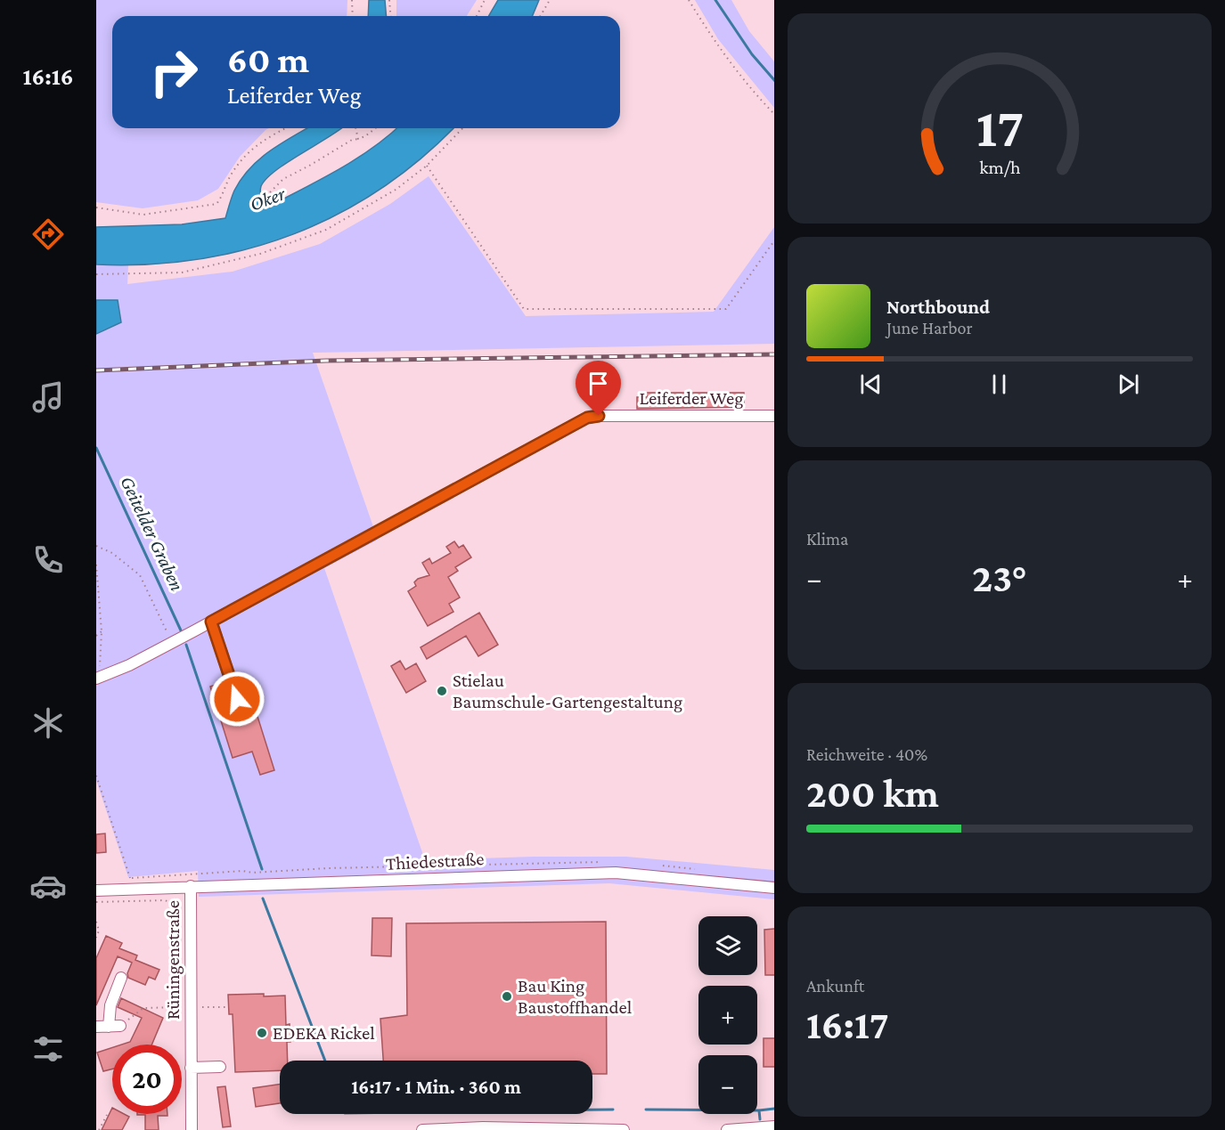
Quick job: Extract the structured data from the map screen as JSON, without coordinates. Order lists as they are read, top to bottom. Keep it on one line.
{"streets":{"street":["Leiferder Weg","Thiedestraße","Rüningenstraße"]},"crossings":[["Thiedestraße","Rüningenstraße"]],"water":["Oker","Geitelder Graben"],"places":["Stielau Baumschule-Gartengestaltung","Bau King Baustoffhandel","EDEKA Rickel"],"page":{"tabs":"16:16","turn":["60 m","Leiferder Weg"],"song":["Northbound","June Harbor"],"tile":["Klima",["Reichweite · 40%","200 km"],["Ankunft","16:17"]],"heat":["−","23°","+"],"map_buttons":["+","−"],"limit":"20","trip":"16:17 · 1 Min. · 360 m","gauge":["17","km/h"]}}
